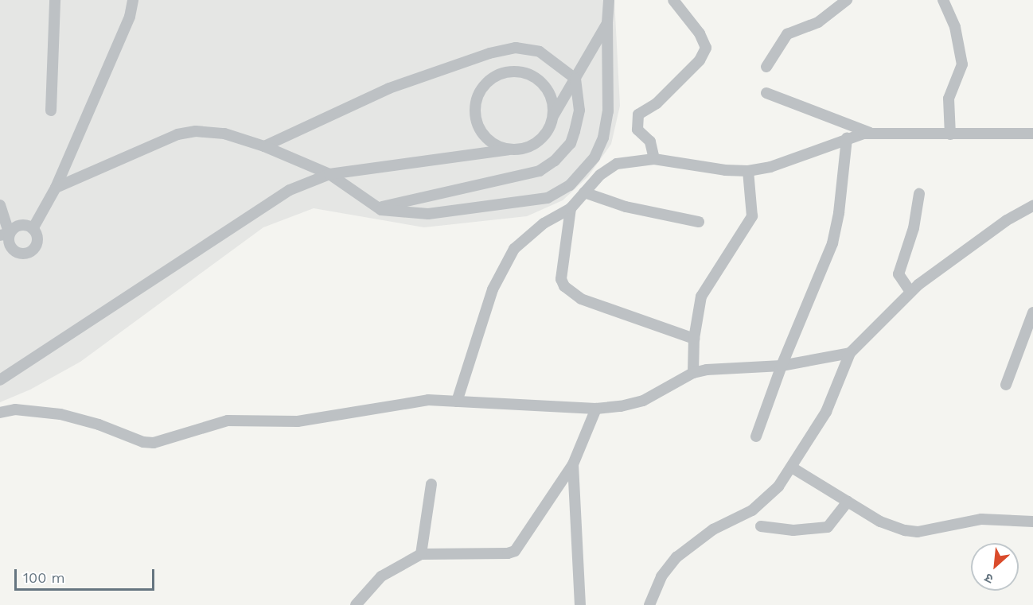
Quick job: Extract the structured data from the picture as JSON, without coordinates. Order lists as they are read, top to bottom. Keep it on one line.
{"scale_bar":"100 m","north":"bottom left"}
